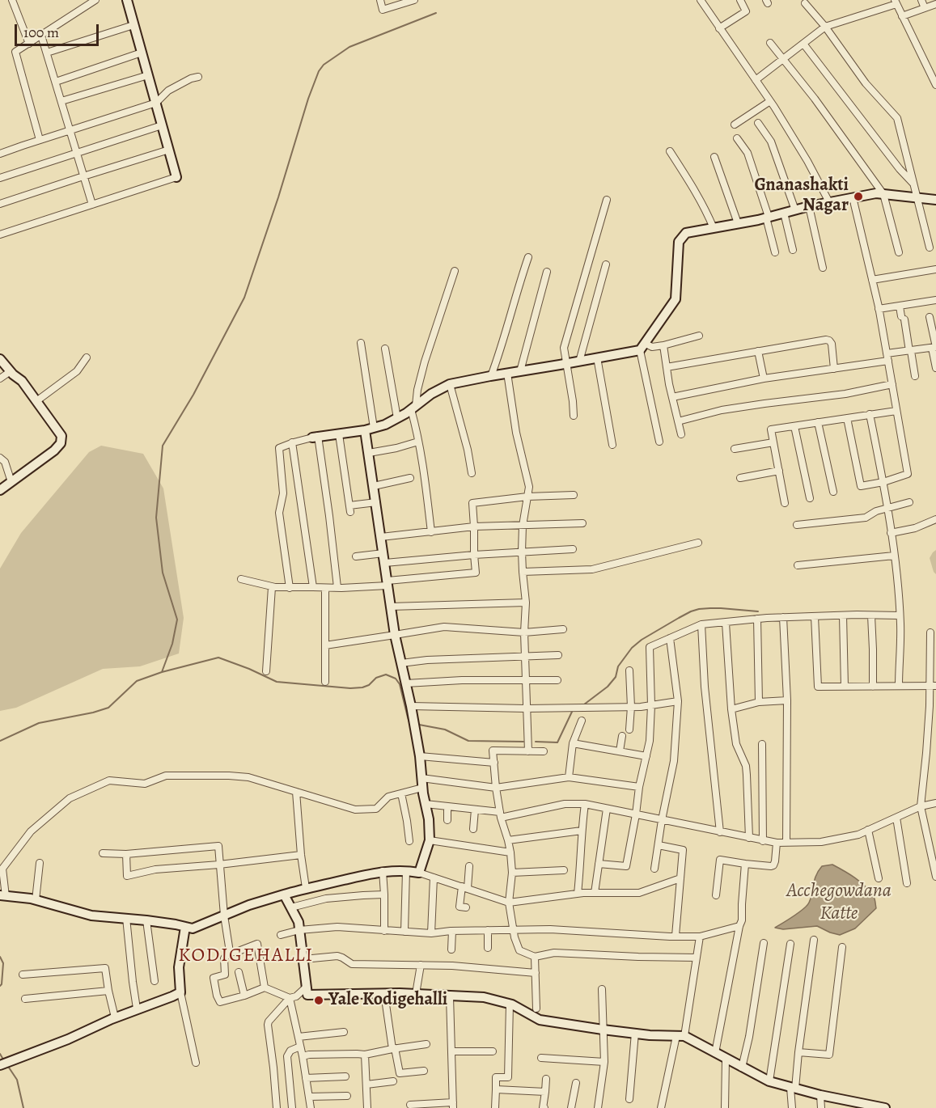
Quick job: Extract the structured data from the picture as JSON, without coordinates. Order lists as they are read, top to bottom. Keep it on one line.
{"districts":["KODIGEHALLI"],"water":["Acchegowdana Katte"],"places":["Gnanashakti Nagar","Yale Kodigehalli"],"scale_bar":"100 m"}
